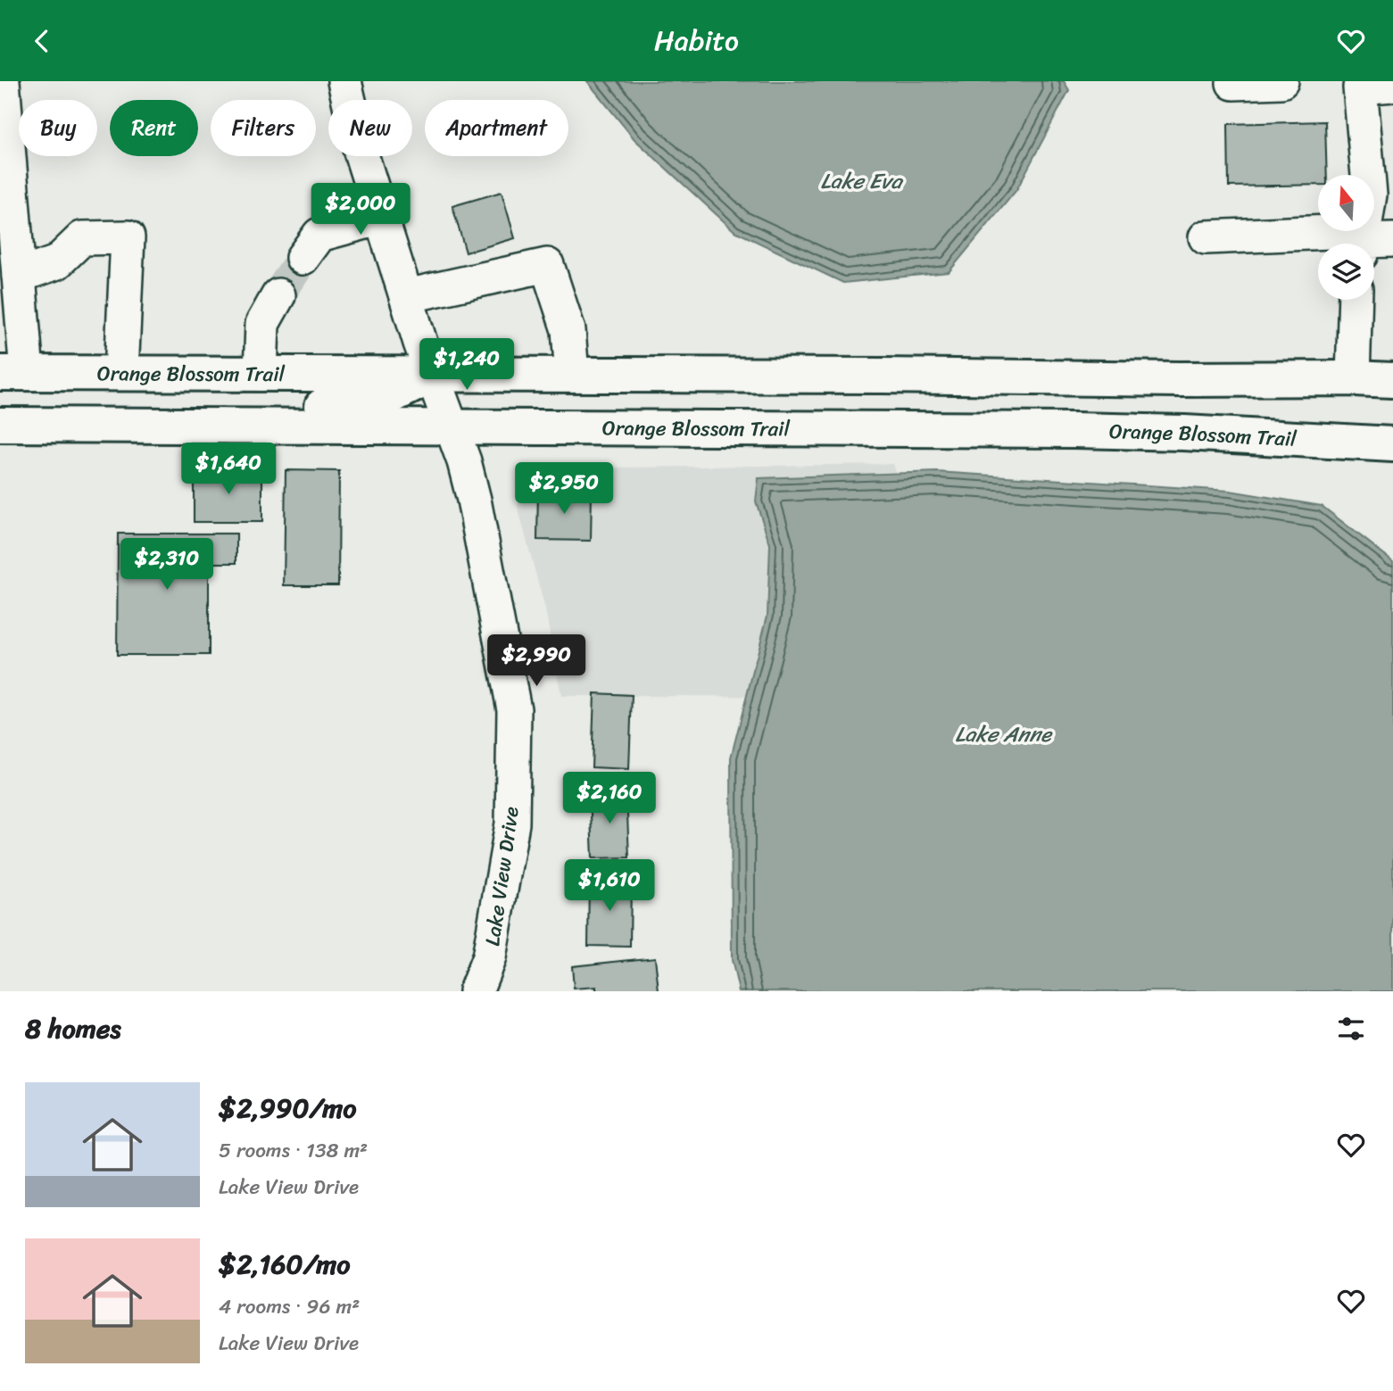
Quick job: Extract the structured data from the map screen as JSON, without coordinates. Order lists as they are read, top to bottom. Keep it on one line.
{"streets":{"main road":["Orange Blossom Trail"],"street":["Lake View Drive"]},"crossings":[["Orange Blossom Trail","Lake View Drive"]],"water":["Lake Eva","Lake Anne"],"north":"top","page":{"header":"Habito","chip":["Buy","Rent","Filters","New","Apartment"],"price":["$2,000","$1,240","$1,640","$2,950","$2,310","$2,990","$2,160","$1,610"],"heading":"8 homes","list":[{"name":"$2,990/mo","note":"5 rooms · 138 m² · Lake View Drive"},{"name":"$2,160/mo","note":"4 rooms · 96 m² · Lake View Drive"}]}}
